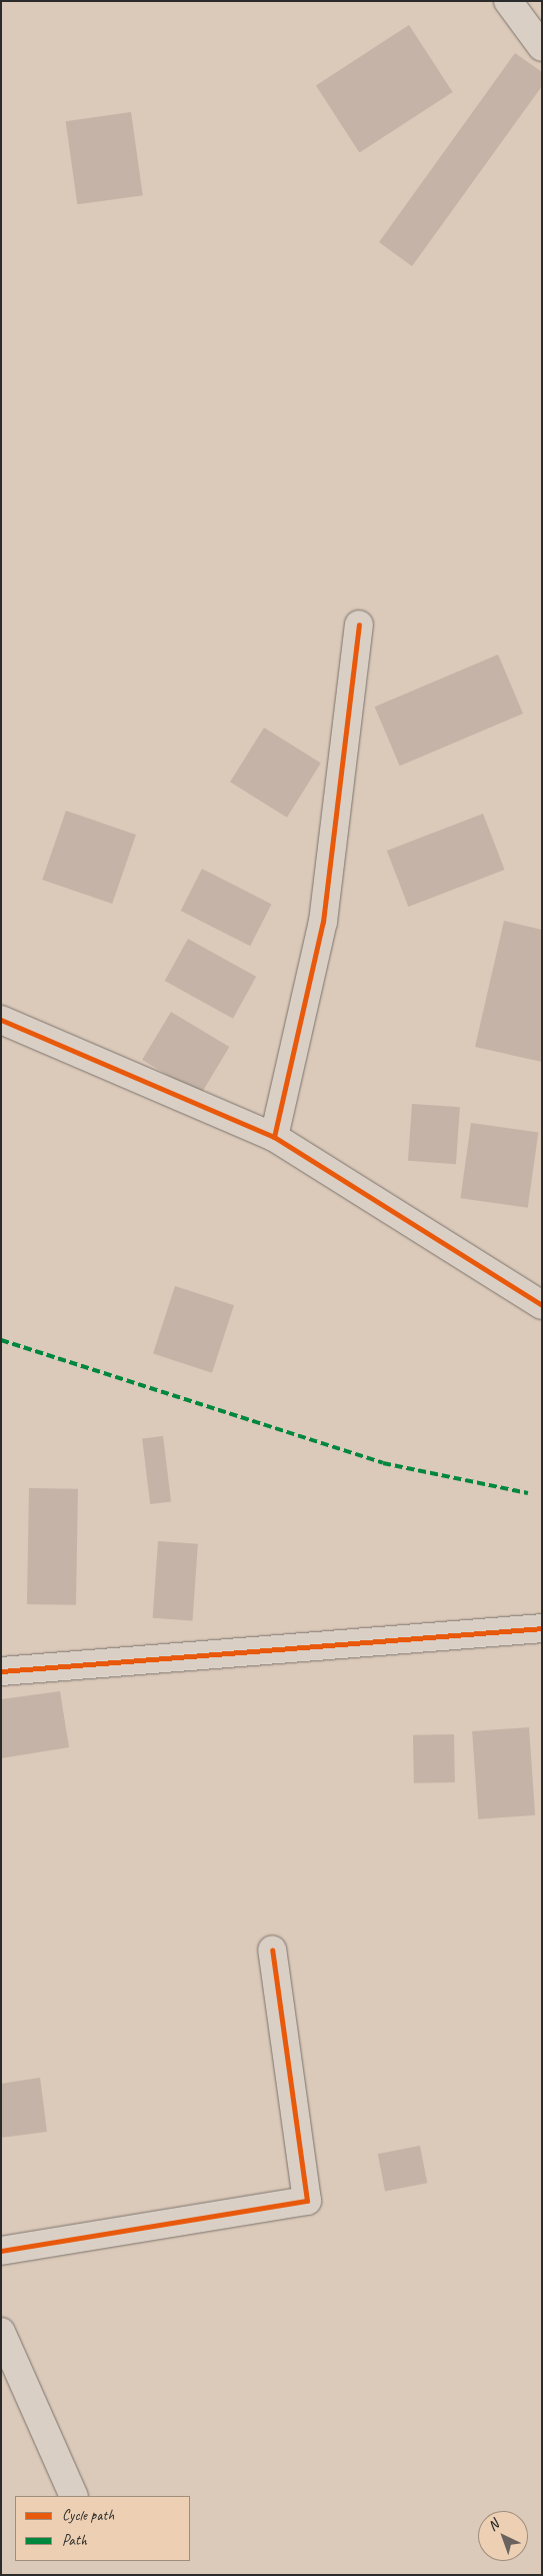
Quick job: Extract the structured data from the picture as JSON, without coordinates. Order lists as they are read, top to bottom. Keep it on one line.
{"legend":["Cycle path","Path"],"north":"top left"}
